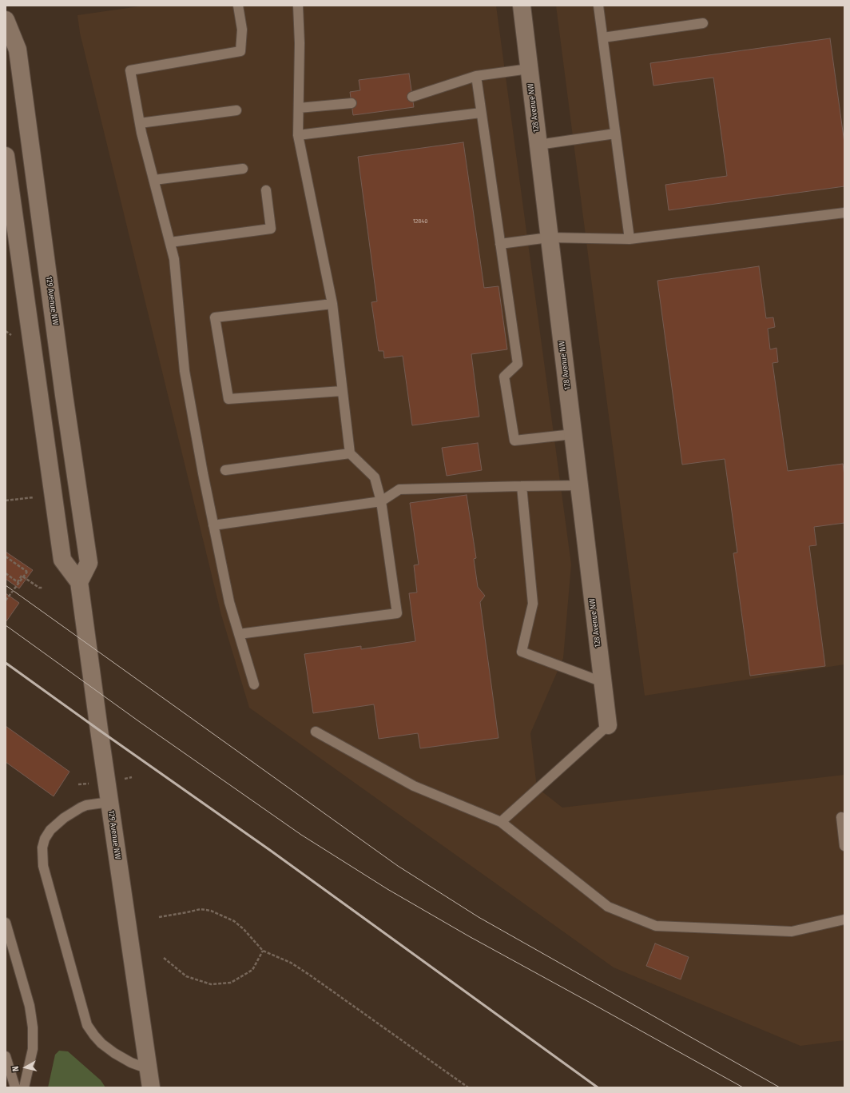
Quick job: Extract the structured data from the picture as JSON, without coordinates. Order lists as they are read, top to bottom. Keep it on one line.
{"streets":{"street":["128 Avenue NW","129 Avenue NW"]},"house_numbers":["12840"],"north":"left"}
